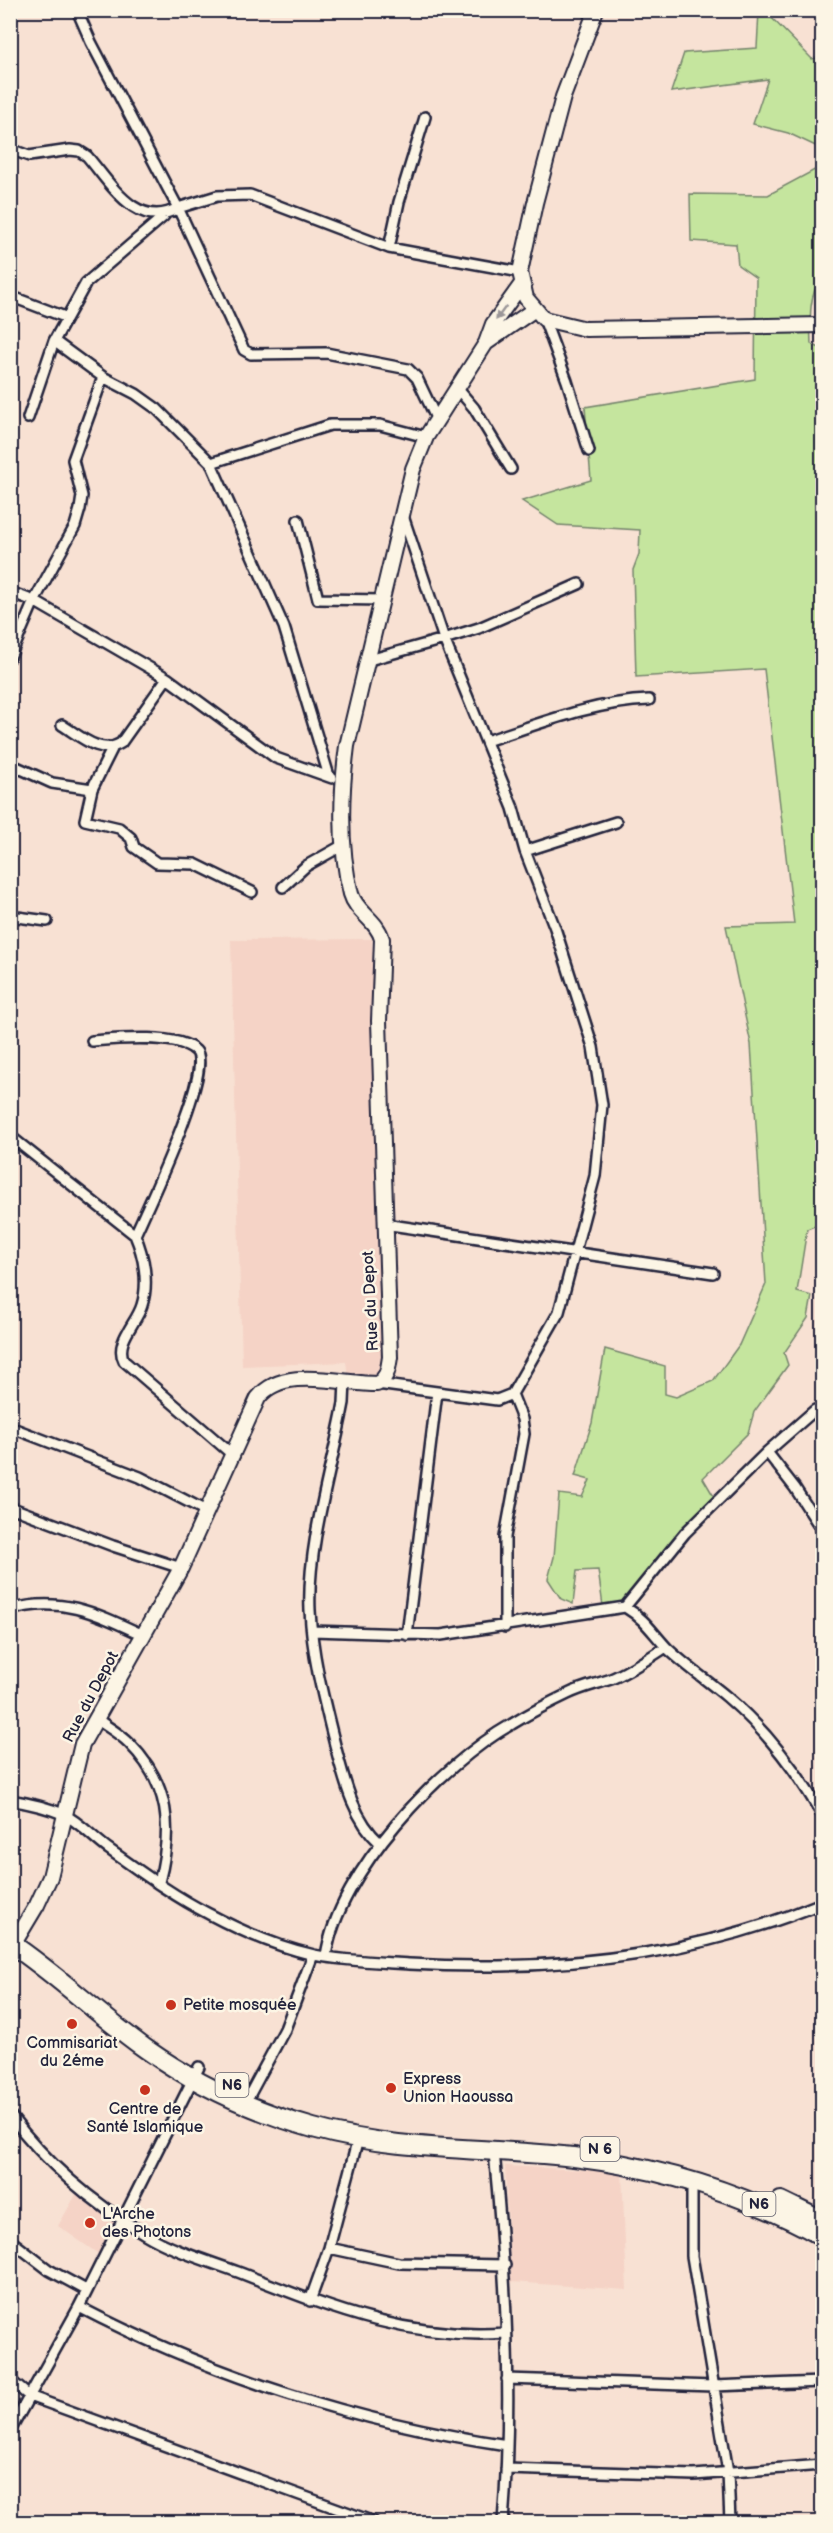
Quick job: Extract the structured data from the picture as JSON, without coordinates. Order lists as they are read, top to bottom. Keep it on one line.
{"streets":{"highway":["N6","N 6"],"street":["Rue du Depot"]},"crossings":[["Rue du Depot","N6"],["N6","N 6"]],"places":["Petite mosquée","Commisariat du 2éme","Express Union Haoussa","Centre de Santé Islamique","L'Arche des Photons"]}
